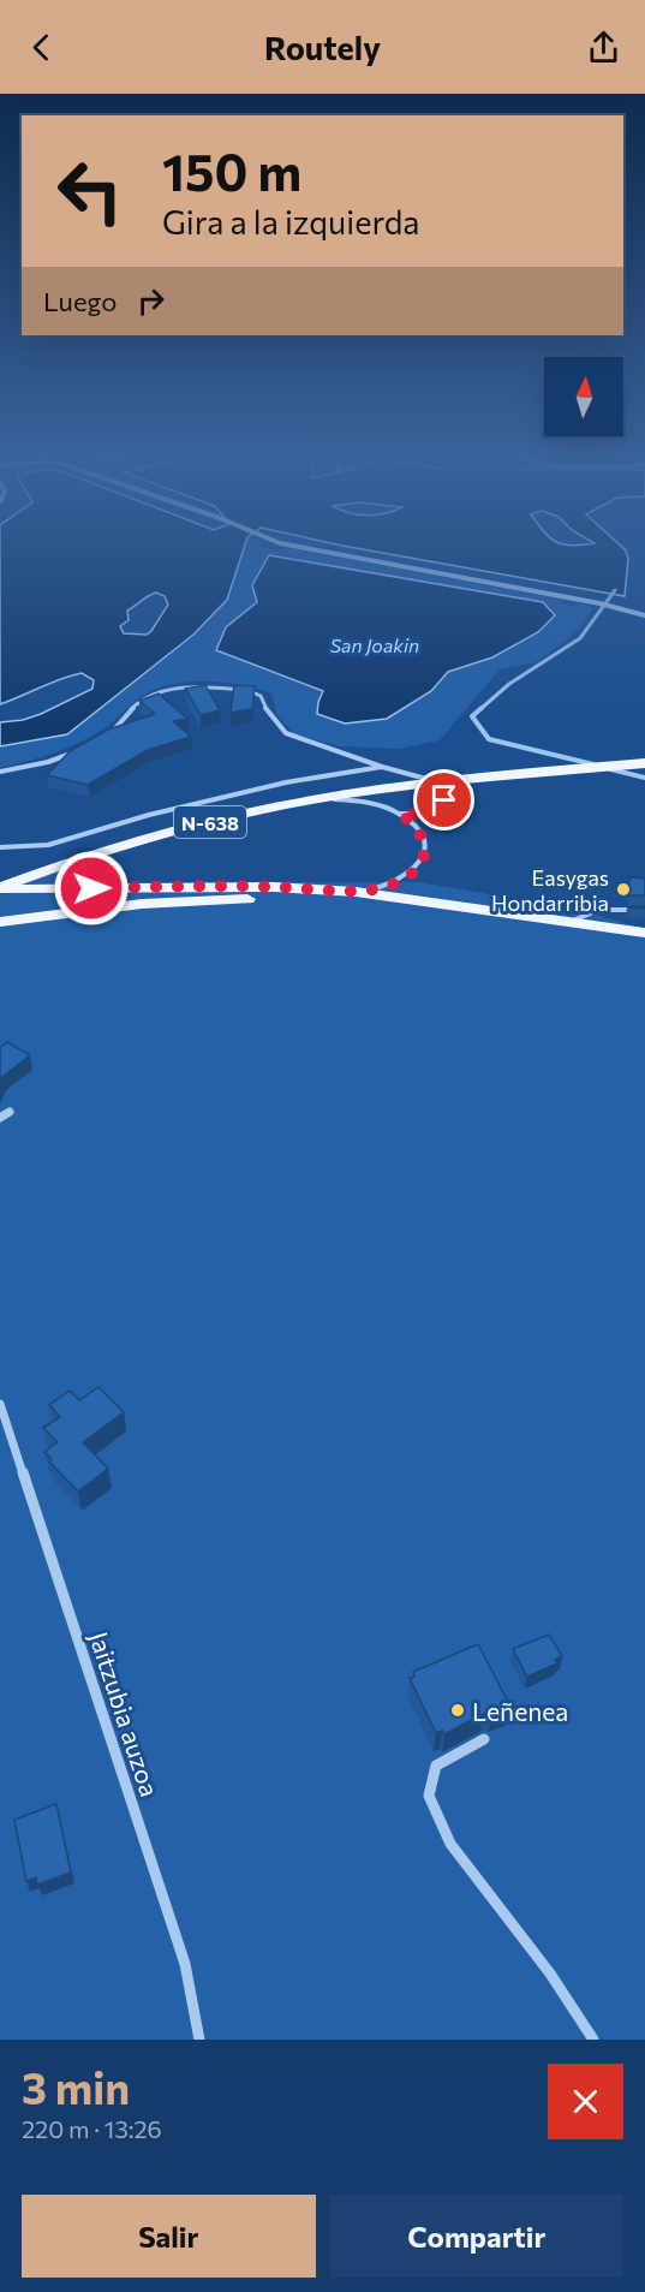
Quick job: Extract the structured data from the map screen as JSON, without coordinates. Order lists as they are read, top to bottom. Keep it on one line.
{"streets":{"main road":["N-638"],"street":["Jaitzubia auzoa"]},"water":["San Joakin"],"places":["Easygas Hondarribia","Leñenea"],"north":"top","page":{"header":"Routely","turn":["150 m","Gira a la izquierda"],"then":"Luego","heading":["3 min","220 m · 13:26"],"buttons":["Salir","Compartir"]}}
